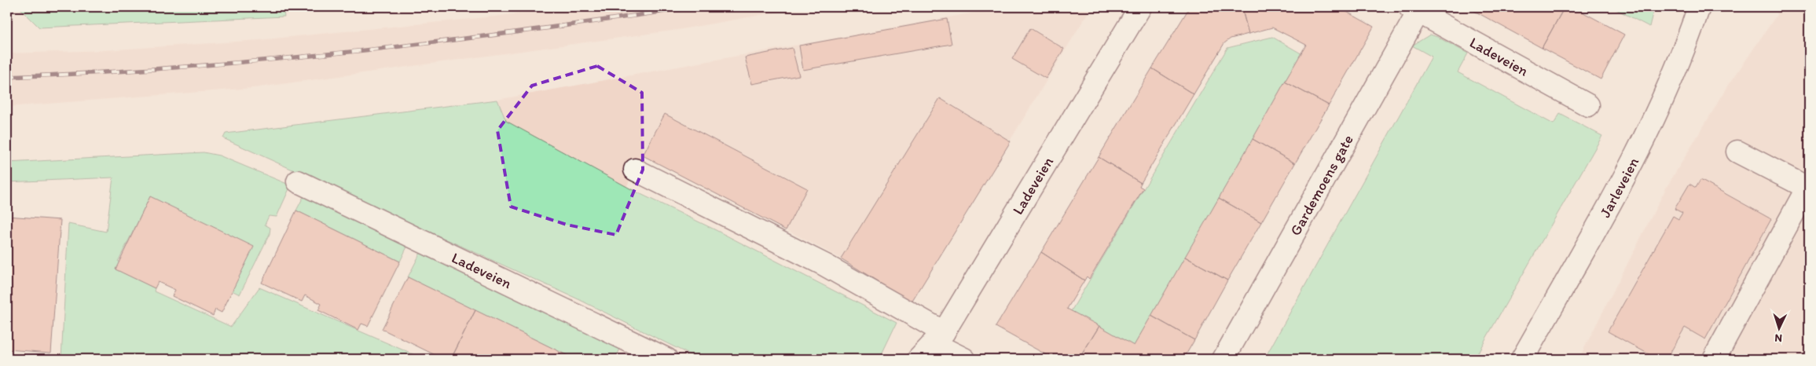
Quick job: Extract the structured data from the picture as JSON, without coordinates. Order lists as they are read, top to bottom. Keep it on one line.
{"streets":{"street":["Ladeveien","Gardemoens gate","Jarleveien"]},"crossings":[["Ladeveien","Gardemoens gate"]],"north":"bottom"}
